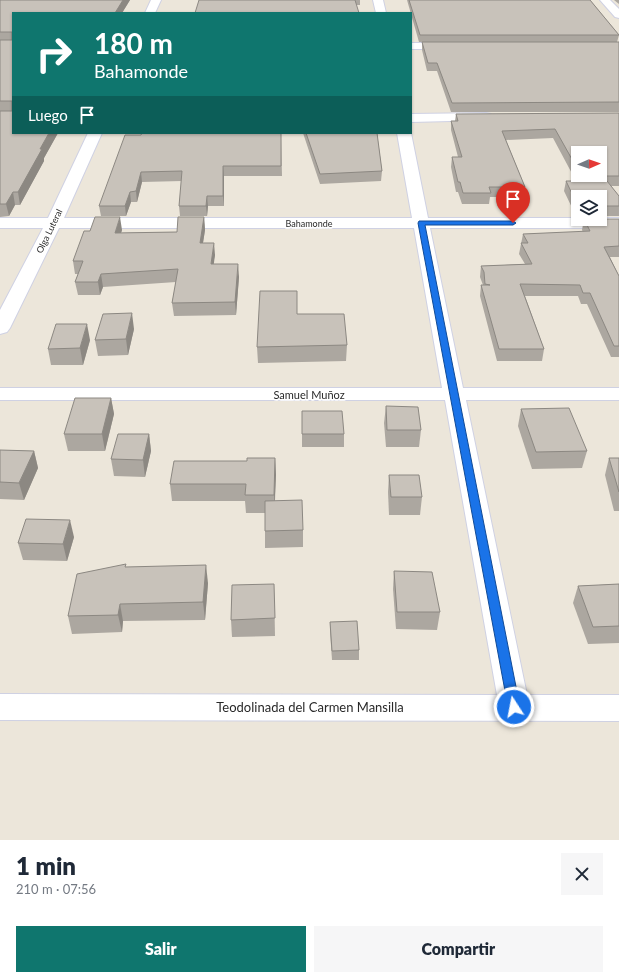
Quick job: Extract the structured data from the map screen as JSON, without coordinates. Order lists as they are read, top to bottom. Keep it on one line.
{"streets":{"street":["Bahamonde","Olga Luteral","Samuel Muñoz","Teodolinada del Carmen Mansilla"]},"crossings":[["Bahamonde","Olga Luteral"]],"north":"right","page":{"turn":["180 m","Bahamonde"],"then":"Luego","heading":["1 min","210 m · 07:56"],"buttons":["Salir","Compartir"]}}
